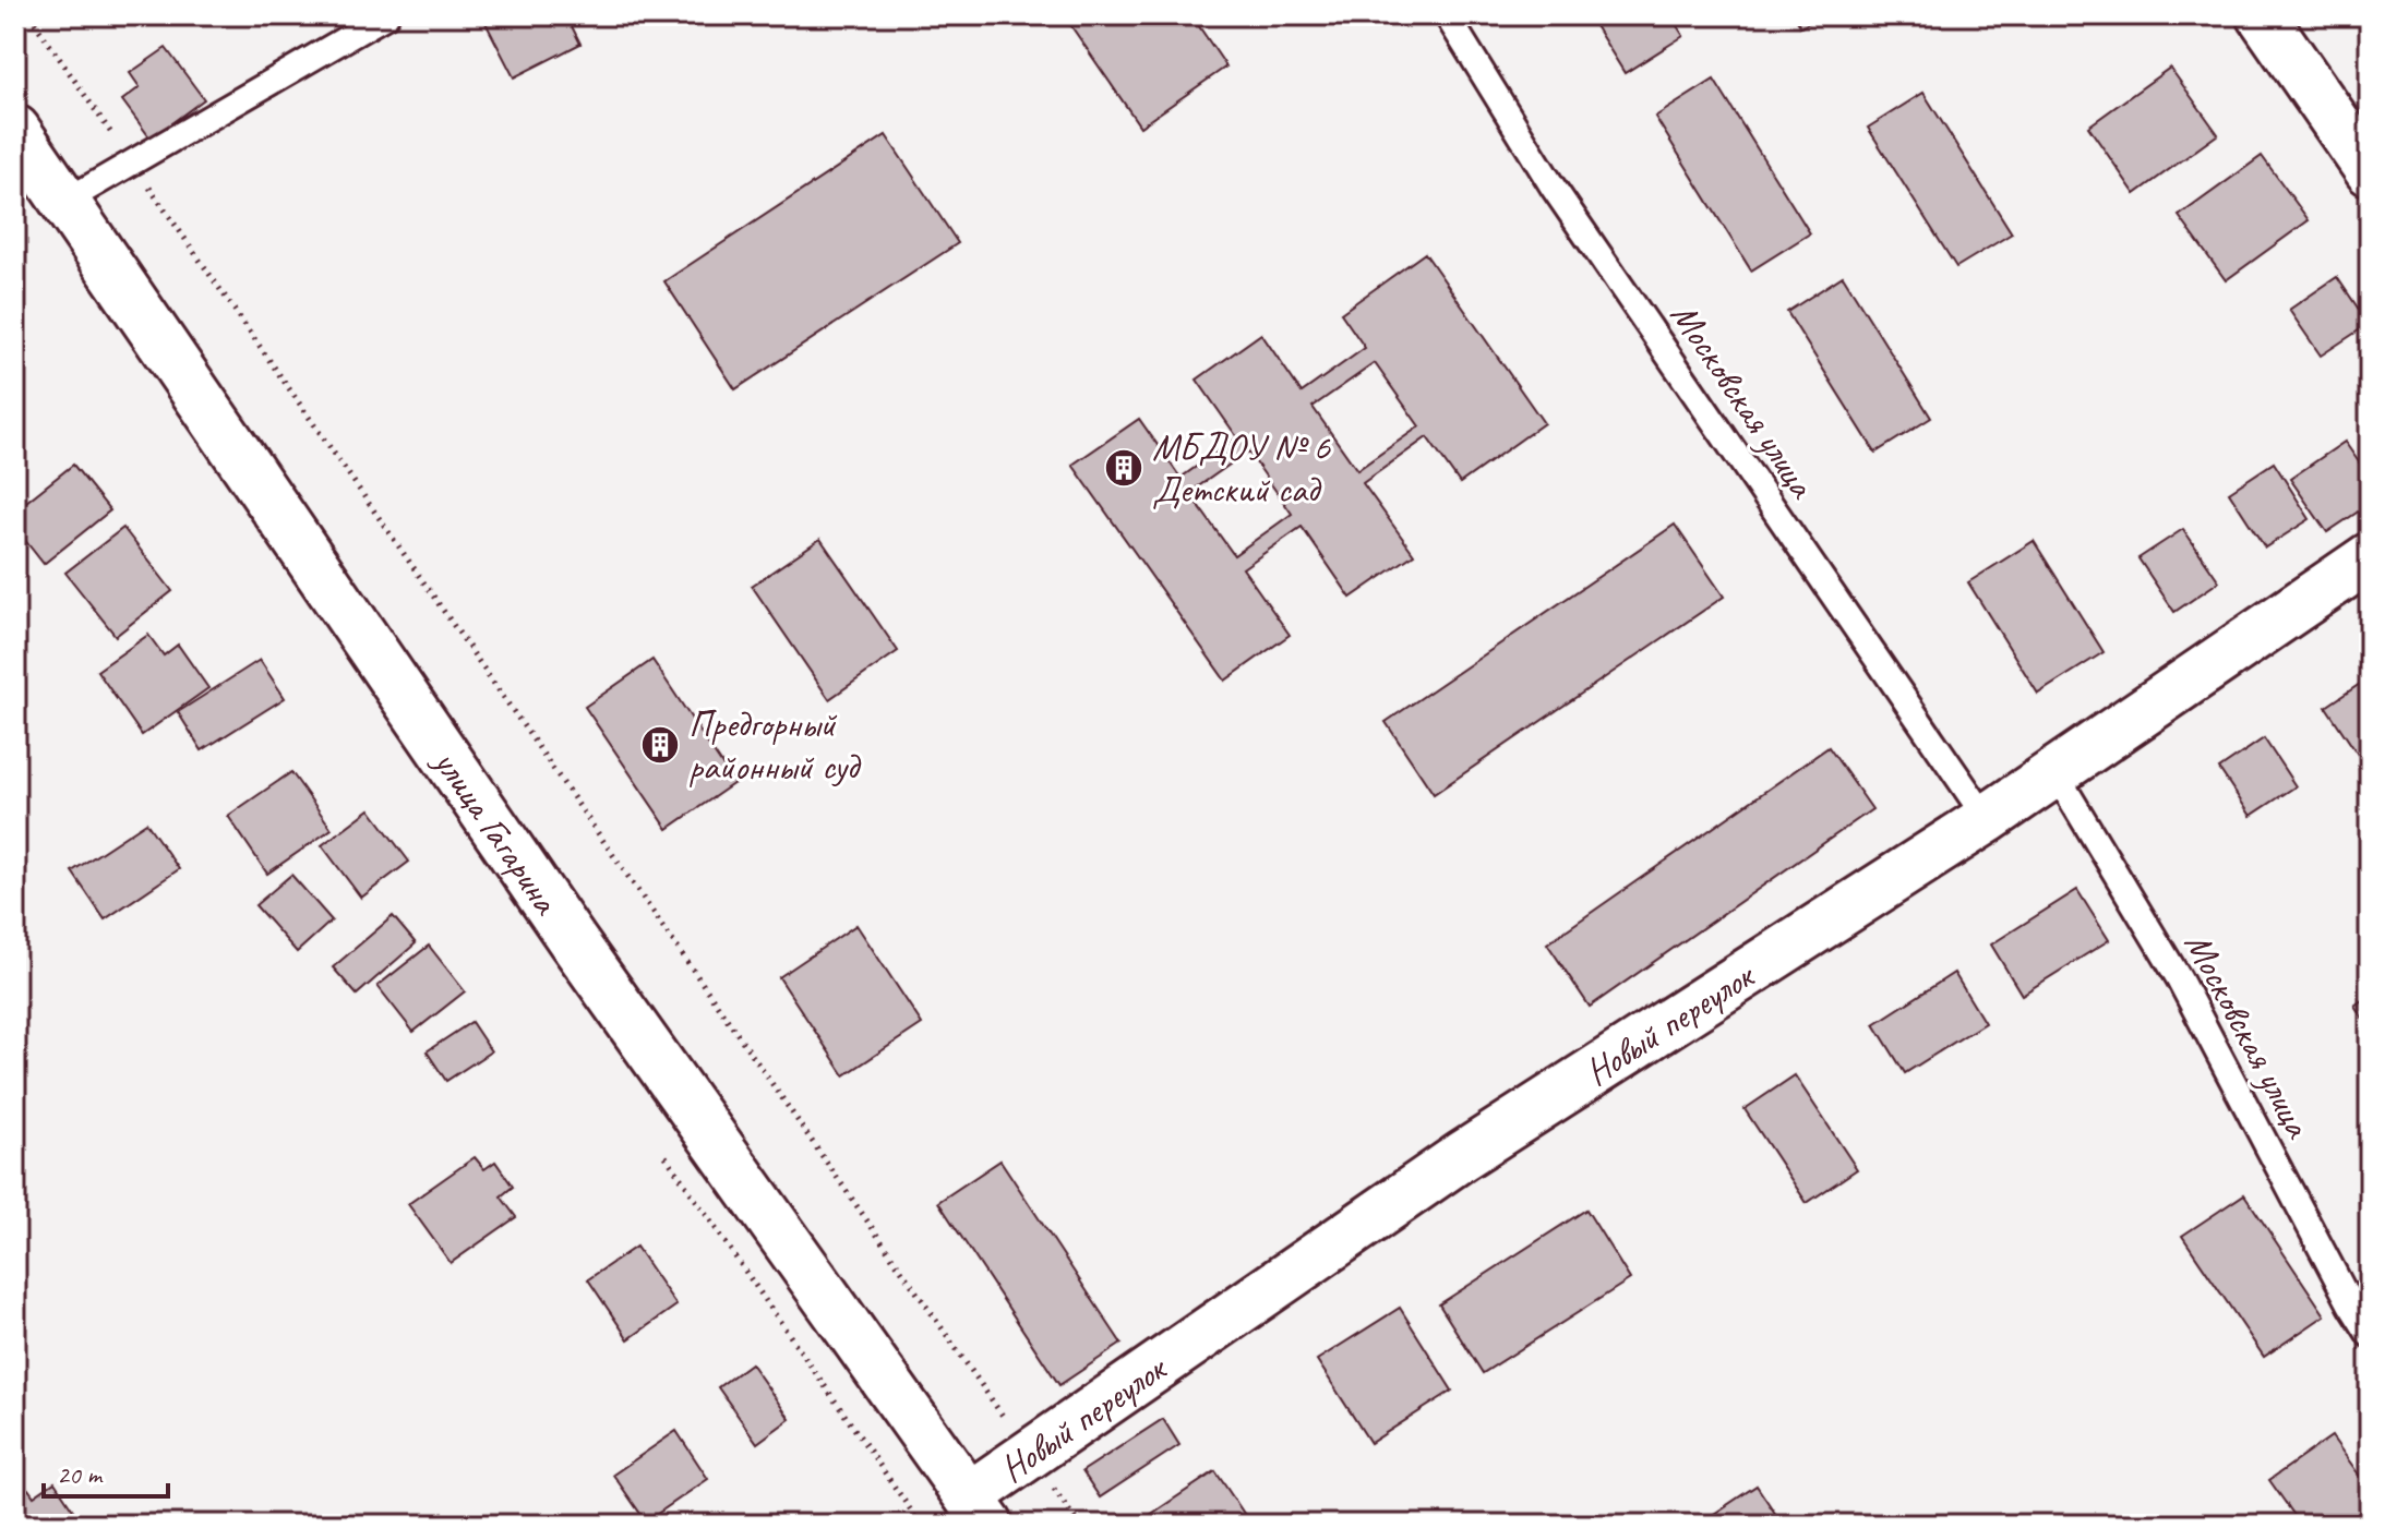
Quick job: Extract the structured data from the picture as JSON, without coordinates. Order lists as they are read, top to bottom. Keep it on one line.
{"streets":{"street":["улица Гагарина","Новый переулок"],"lane":["Московская улица"]},"crossings":[["Московская улица","Новый переулок"],["улица Гагарина","Новый переулок"]],"places":{"building":["МБДОУ № 6 Детский сад","Предгорный районный суд"]},"scale_bar":"20 m"}
